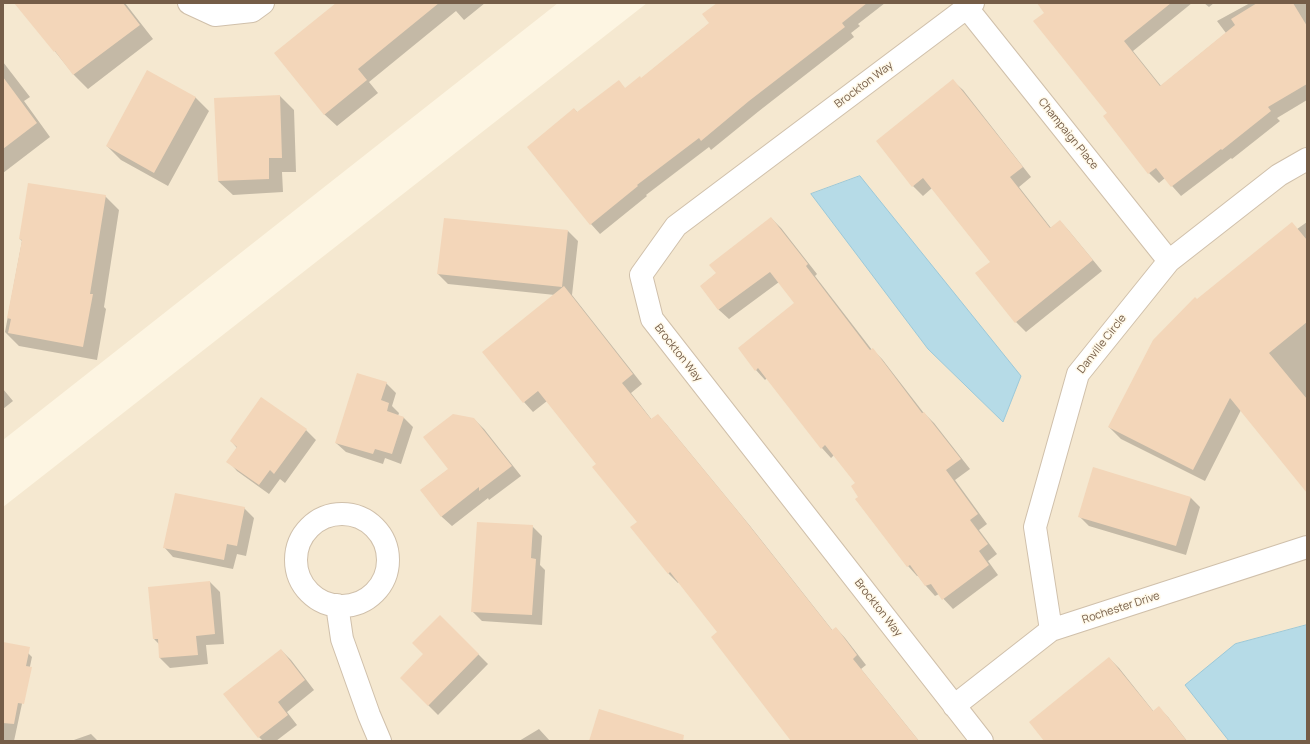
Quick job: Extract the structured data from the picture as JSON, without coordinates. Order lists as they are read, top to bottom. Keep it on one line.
{"streets":{"street":["Brockton Way","Champaign Place","Danville Circle","Rochester Drive"]},"crossings":[["Brockton Way","Champaign Place"],["Brockton Way","Rochester Drive"],["Champaign Place","Danville Circle"],["Danville Circle","Rochester Drive"]]}
